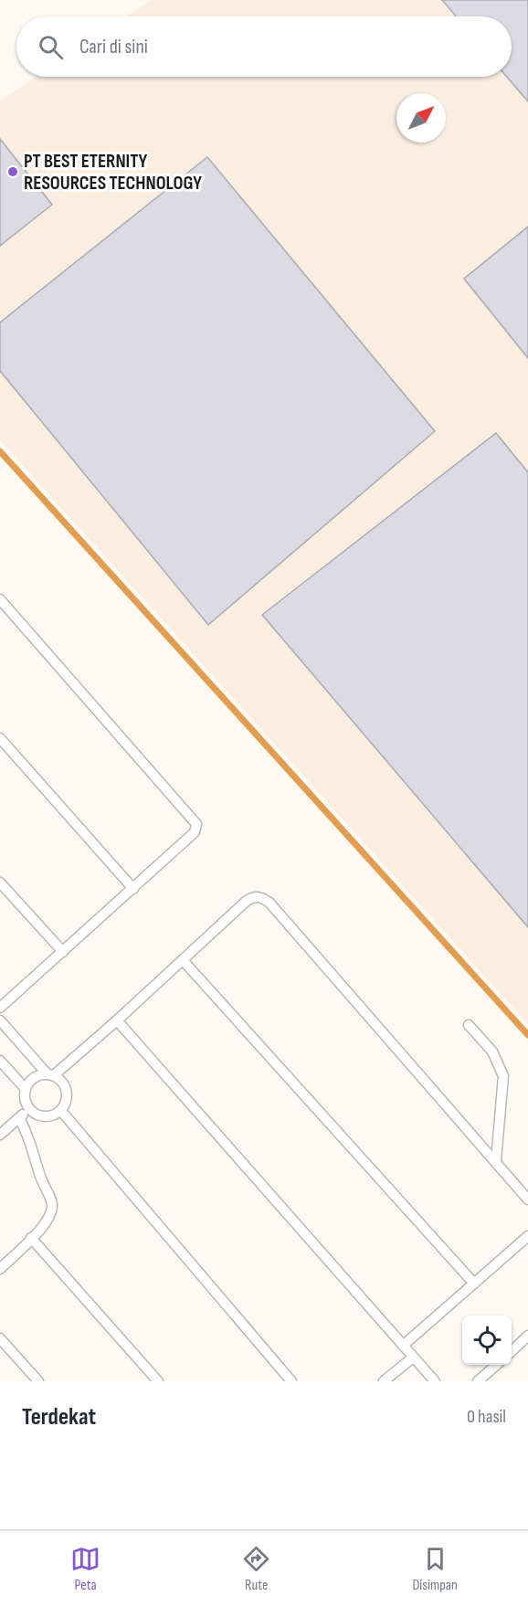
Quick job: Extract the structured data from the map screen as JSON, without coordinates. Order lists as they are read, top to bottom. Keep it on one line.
{"places":["PT BEST ETERNITY RESOURCES TECHNOLOGY"],"north":"top right","page":{"search":"Cari di sini","heading":["Terdekat","0 hasil"],"nav":["Peta","Rute","Disimpan"]}}
